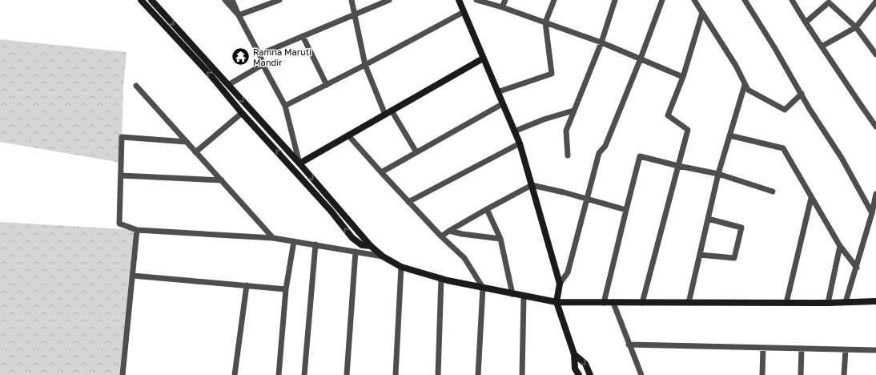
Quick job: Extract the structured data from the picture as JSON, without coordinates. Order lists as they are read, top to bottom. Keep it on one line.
{"places":{"temple":["Ramna Maruti Mandir"]}}
